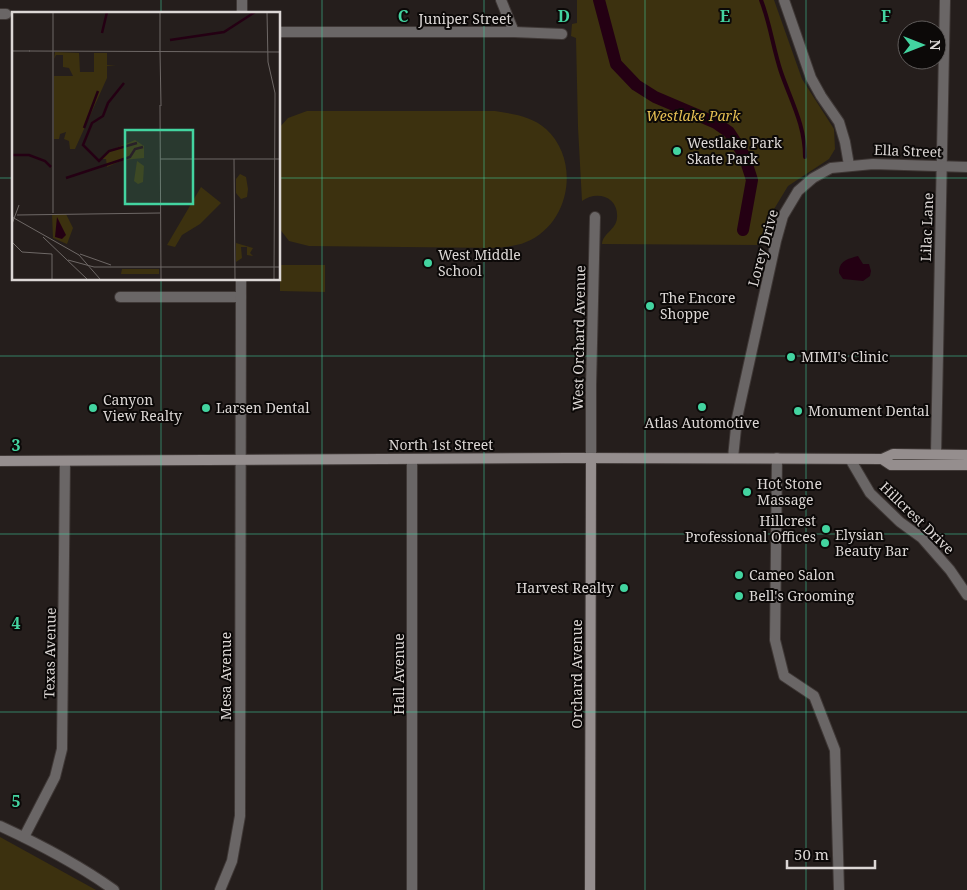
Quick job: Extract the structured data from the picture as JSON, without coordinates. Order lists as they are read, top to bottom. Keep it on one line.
{"streets":{"main road":["North 1st Street","Orchard Avenue"],"street":["Juniper Street","Ella Street","Lilac Lane","Lorey Drive","West Orchard Avenue","Hillcrest Drive","Texas Avenue","Hall Avenue","Mesa Avenue"]},"crossings":[["Ella Street","Lilac Lane"],["Ella Street","Lorey Drive"],["Lilac Lane","North 1st Street"],["Lorey Drive","North 1st Street"],["West Orchard Avenue","North 1st Street"],["West Orchard Avenue","Orchard Avenue"],["North 1st Street","Hillcrest Drive"],["North 1st Street","Texas Avenue"],["North 1st Street","Hall Avenue"],["North 1st Street","Orchard Avenue"],["North 1st Street","Mesa Avenue"]],"parks":["Westlake Park"],"places":["Westlake Park Skate Park","West Middle School","The Encore Shoppe","MIMI's Clinic","Atlas Automotive","Canyon View Realty","Larsen Dental","Monument Dental","Hot Stone Massage","Hillcrest Professional Offices","Elysian Beauty Bar","Cameo Salon","Harvest Realty","Bell's Grooming"],"scale_bar":"50 m","north":"right","grid":{"columns":["C","D","E","F"],"rows":["3","4","5"]}}
